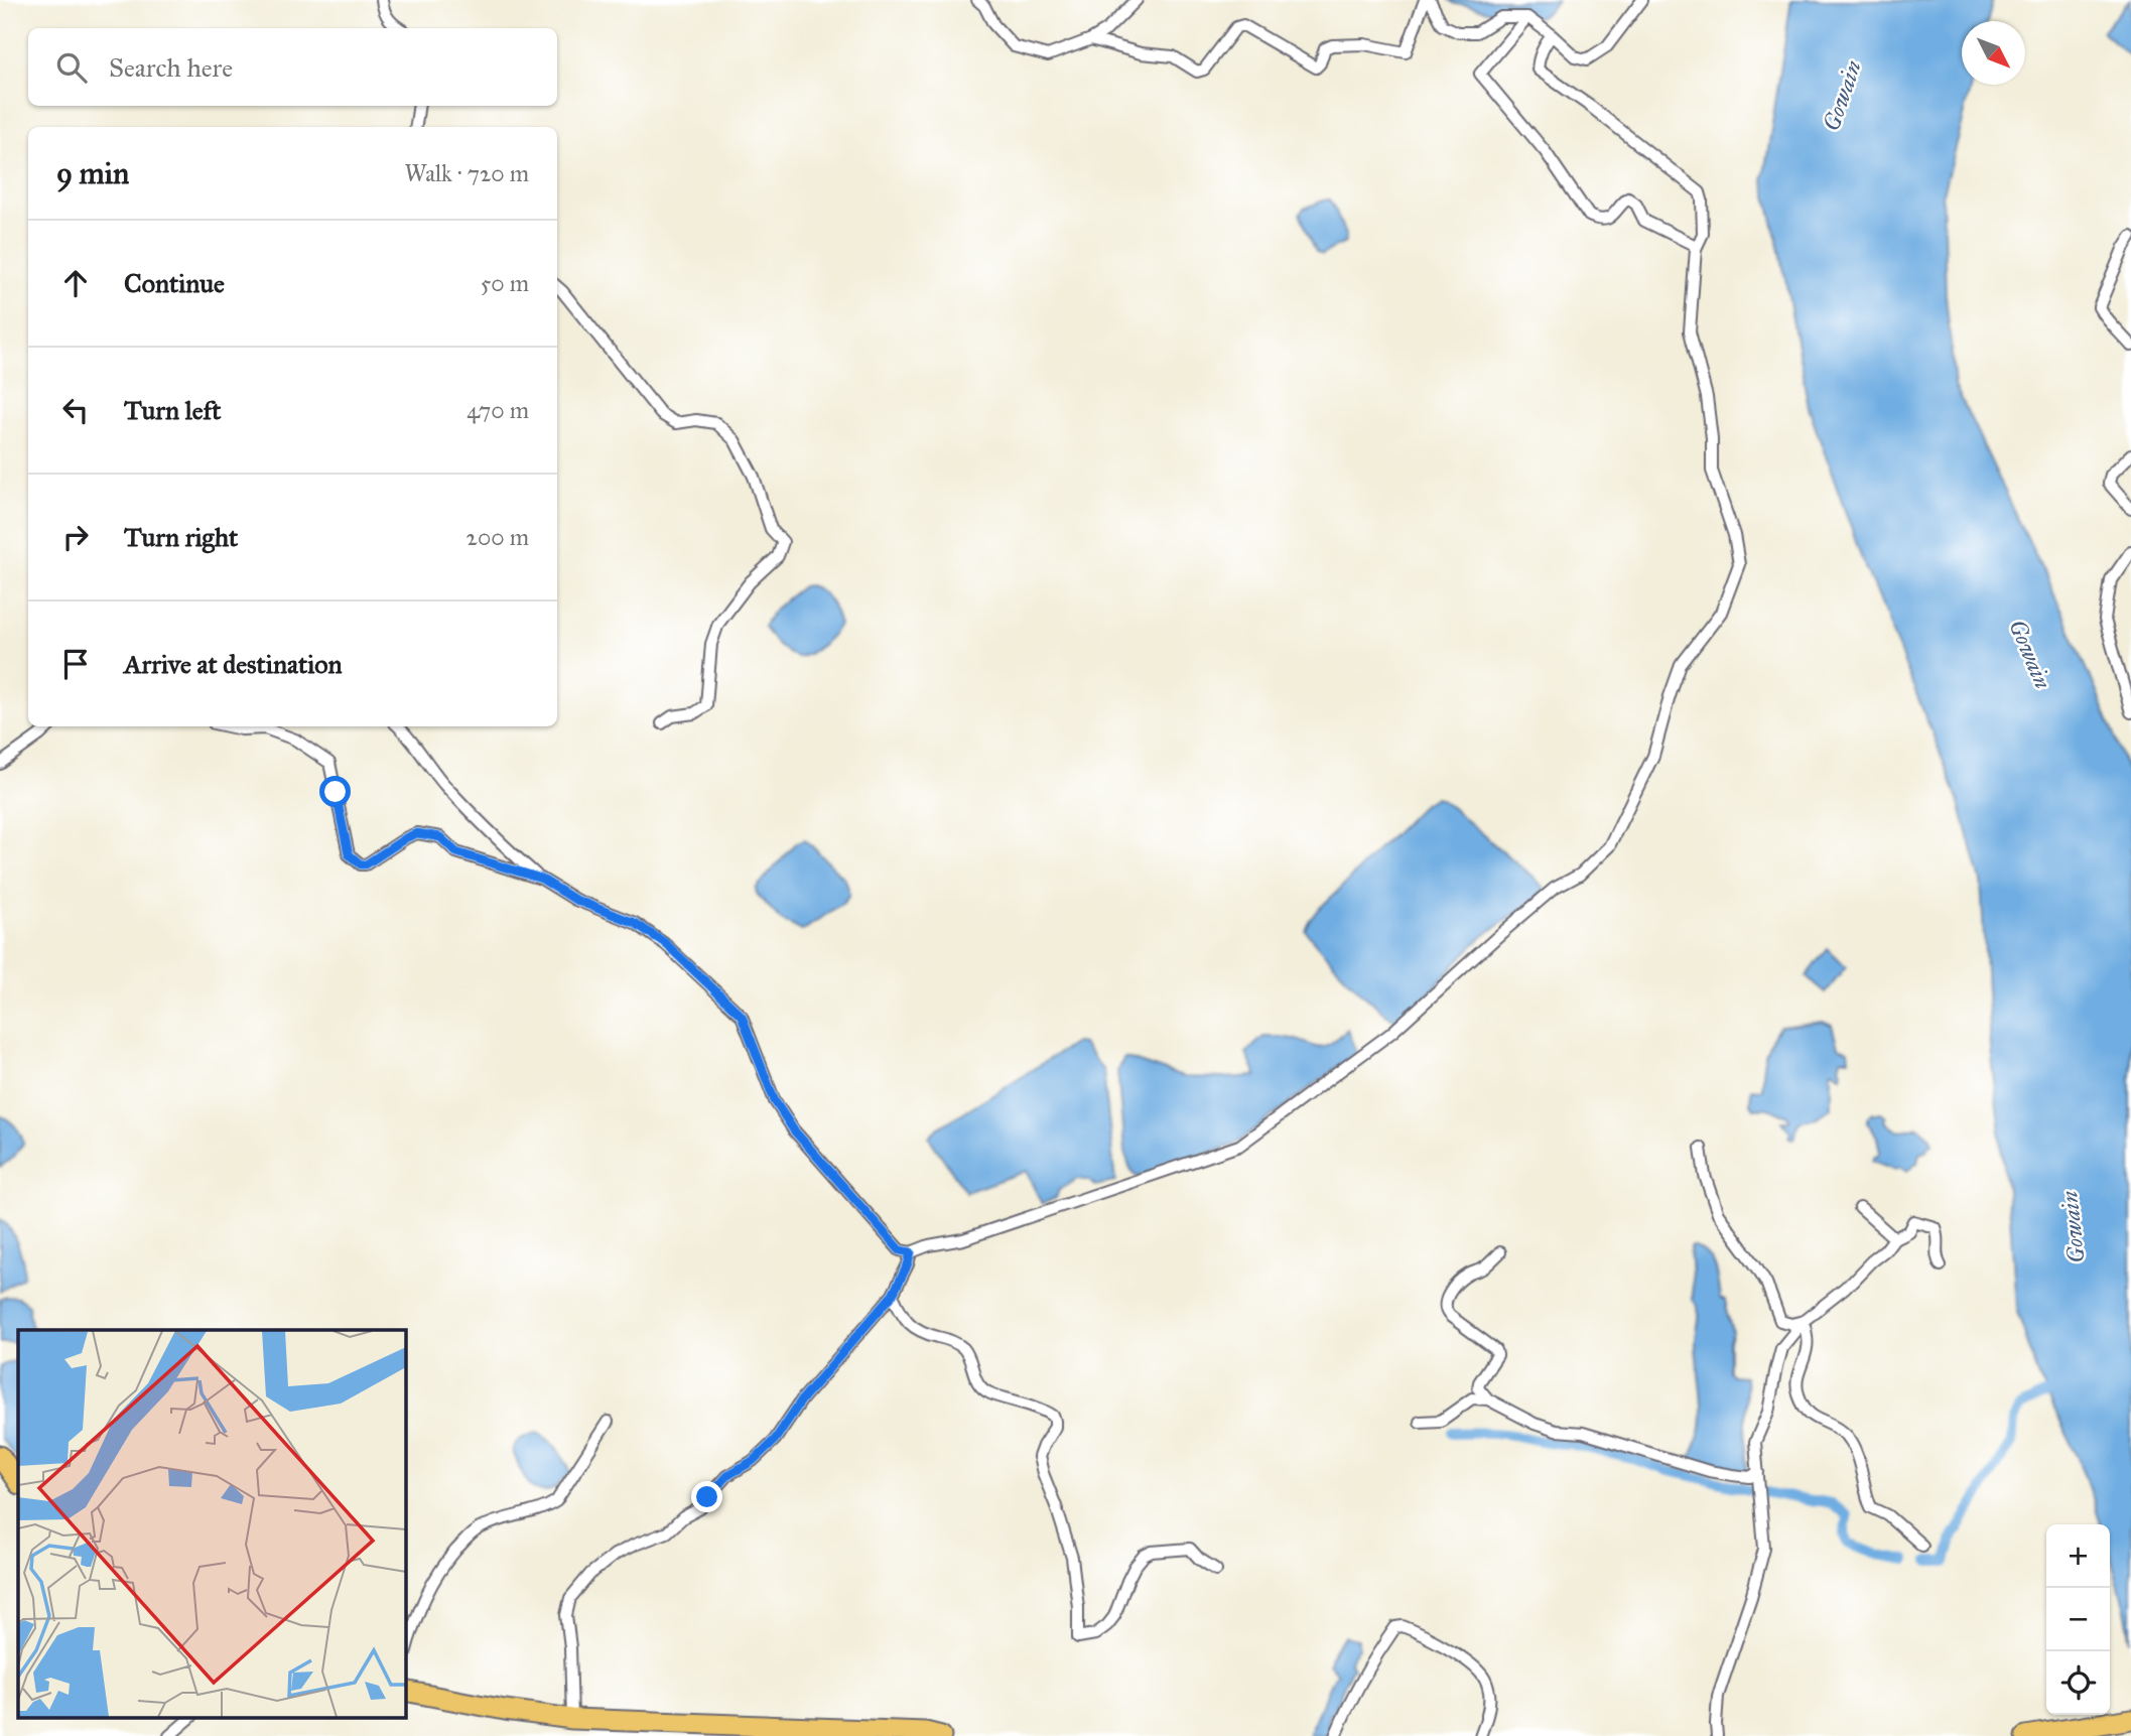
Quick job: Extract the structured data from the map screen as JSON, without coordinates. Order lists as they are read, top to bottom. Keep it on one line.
{"water":["Gowain"],"north":"bottom right","page":{"search":"Search here","heading":["9 min","Walk · 720 m"],"list":[["Continue","50 m"],["Turn left","470 m"],["Turn right","200 m"],"Arrive at destination"],"map_buttons":["+","−"]}}
